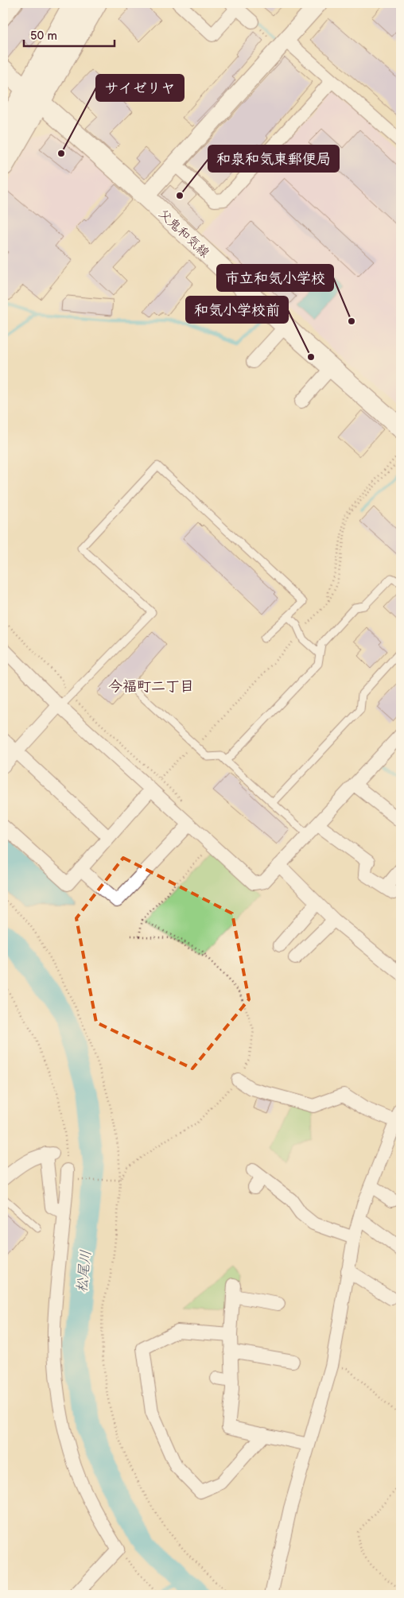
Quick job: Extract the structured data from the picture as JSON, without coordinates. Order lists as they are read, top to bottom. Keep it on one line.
{"streets":{"main road":["父鬼和気線"]},"districts":["今福町二丁目"],"water":["松尾川"],"places":["サイゼリヤ","和泉和気東郵便局","市立和気小学校","和気小学校前"],"scale_bar":"50 m"}
